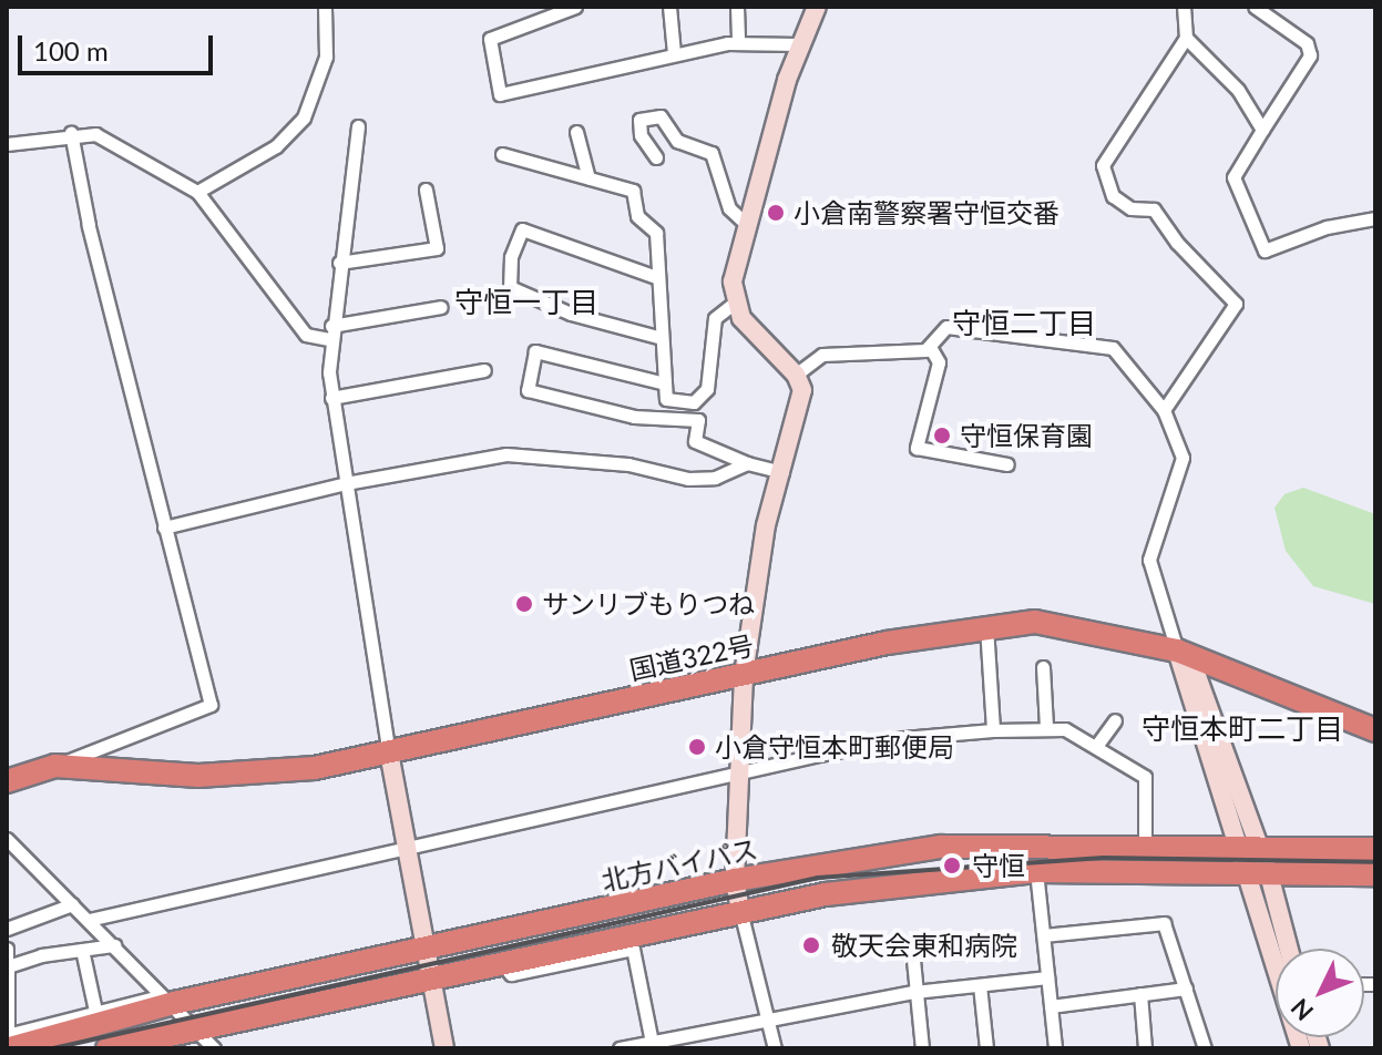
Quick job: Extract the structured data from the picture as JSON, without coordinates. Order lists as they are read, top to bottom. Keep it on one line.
{"streets":{"highway":["国道322号","北方バイパス"]},"districts":["守恒一丁目","守恒二丁目","守恒本町二丁目"],"places":["小倉南警察署守恒交番","守恒保育園","サンリブもりつね","小倉守恒本町郵便局","守恒","敬天会東和病院"],"scale_bar":"100 m","north":"bottom left"}
